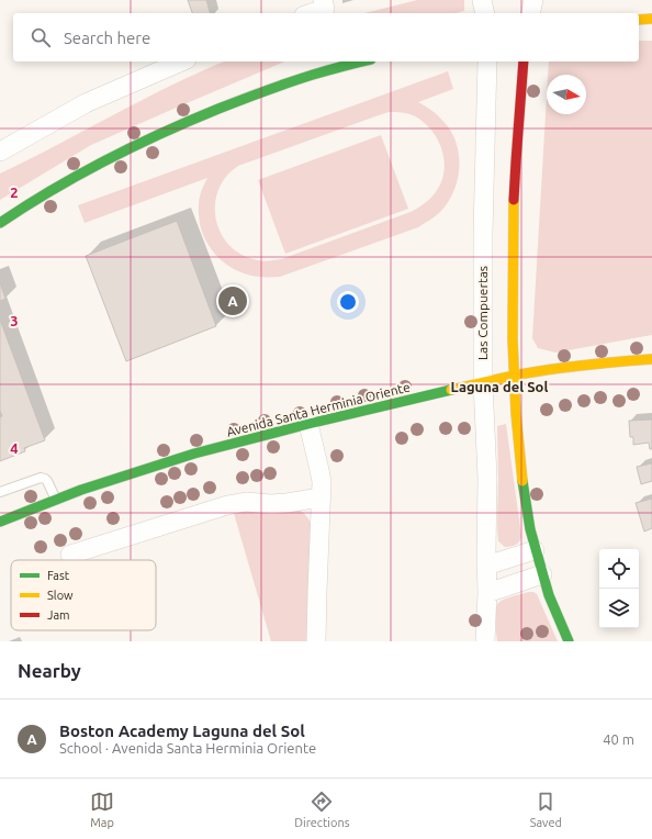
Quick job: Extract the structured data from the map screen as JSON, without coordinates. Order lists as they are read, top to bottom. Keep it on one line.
{"streets":{"street":["Las Compuertas","Avenida Santa Herminia Oriente"]},"crossings":[["Las Compuertas","Avenida Santa Herminia Oriente"]],"districts":["Laguna del Sol"],"legend":["Fast","Slow","Jam"],"north":"right","page":{"search":"Search here","pins":"A","heading":"Nearby","list":[{"mark":"A","name":"Boston Academy Laguna del Sol","note":"School · Avenida Santa Herminia Oriente","value":"40 m"}],"nav":["Map","Directions","Saved"]},"grid":{"rows":["2","3","4"]}}
